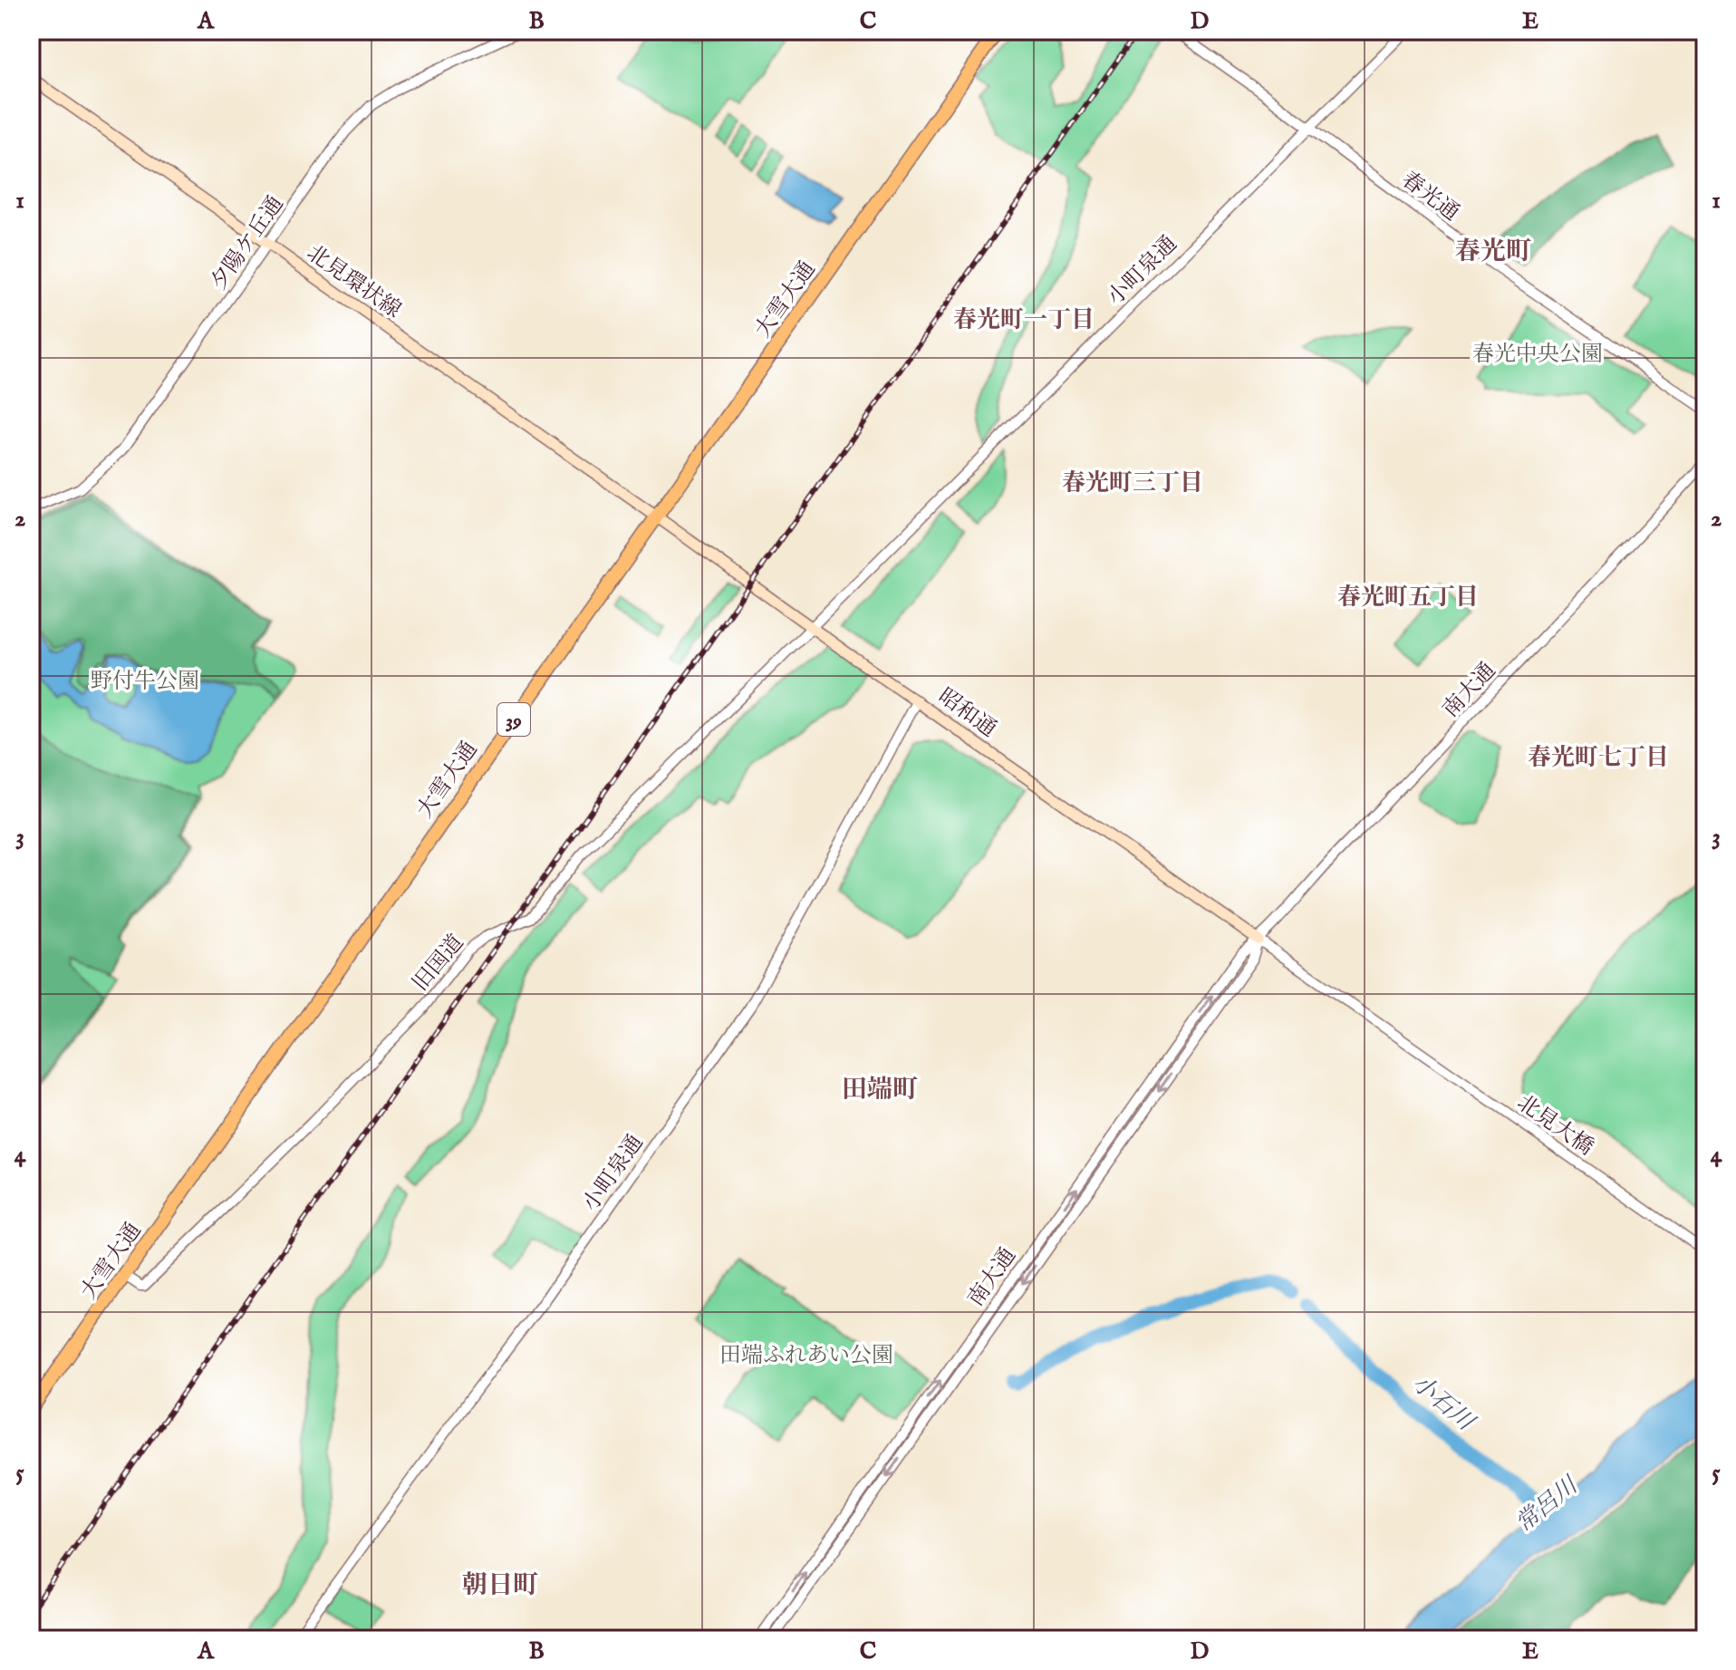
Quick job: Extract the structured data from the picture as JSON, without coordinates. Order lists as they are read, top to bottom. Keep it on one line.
{"streets":{"highway":["大雪大通","39"],"main road":["北見環状線","昭和通"],"street":["春光通","夕陽ケ丘通","小町泉通","南大通","旧国道","北見大橋"]},"crossings":[["春光通","小町泉通"],["夕陽ケ丘通","北見環状線"],["小町泉通","昭和通"],["小町泉通","旧国道"],["北見環状線","大雪大通"],["北見環状線","昭和通"],["大雪大通","昭和通"],["大雪大通","旧国道"],["南大通","昭和通"],["南大通","北見大橋"],["昭和通","旧国道"],["昭和通","北見大橋"]],"districts":["春光町","春光町一丁目","春光町三丁目","春光町五丁目","春光町七丁目","田端町","朝日町"],"water":["小石川","常呂川"],"parks":["春光中央公園","野付牛公園","田端ふれあい公園"],"grid":{"columns":["A","B","C","D","E"],"rows":["1","2","3","4","5"]}}
